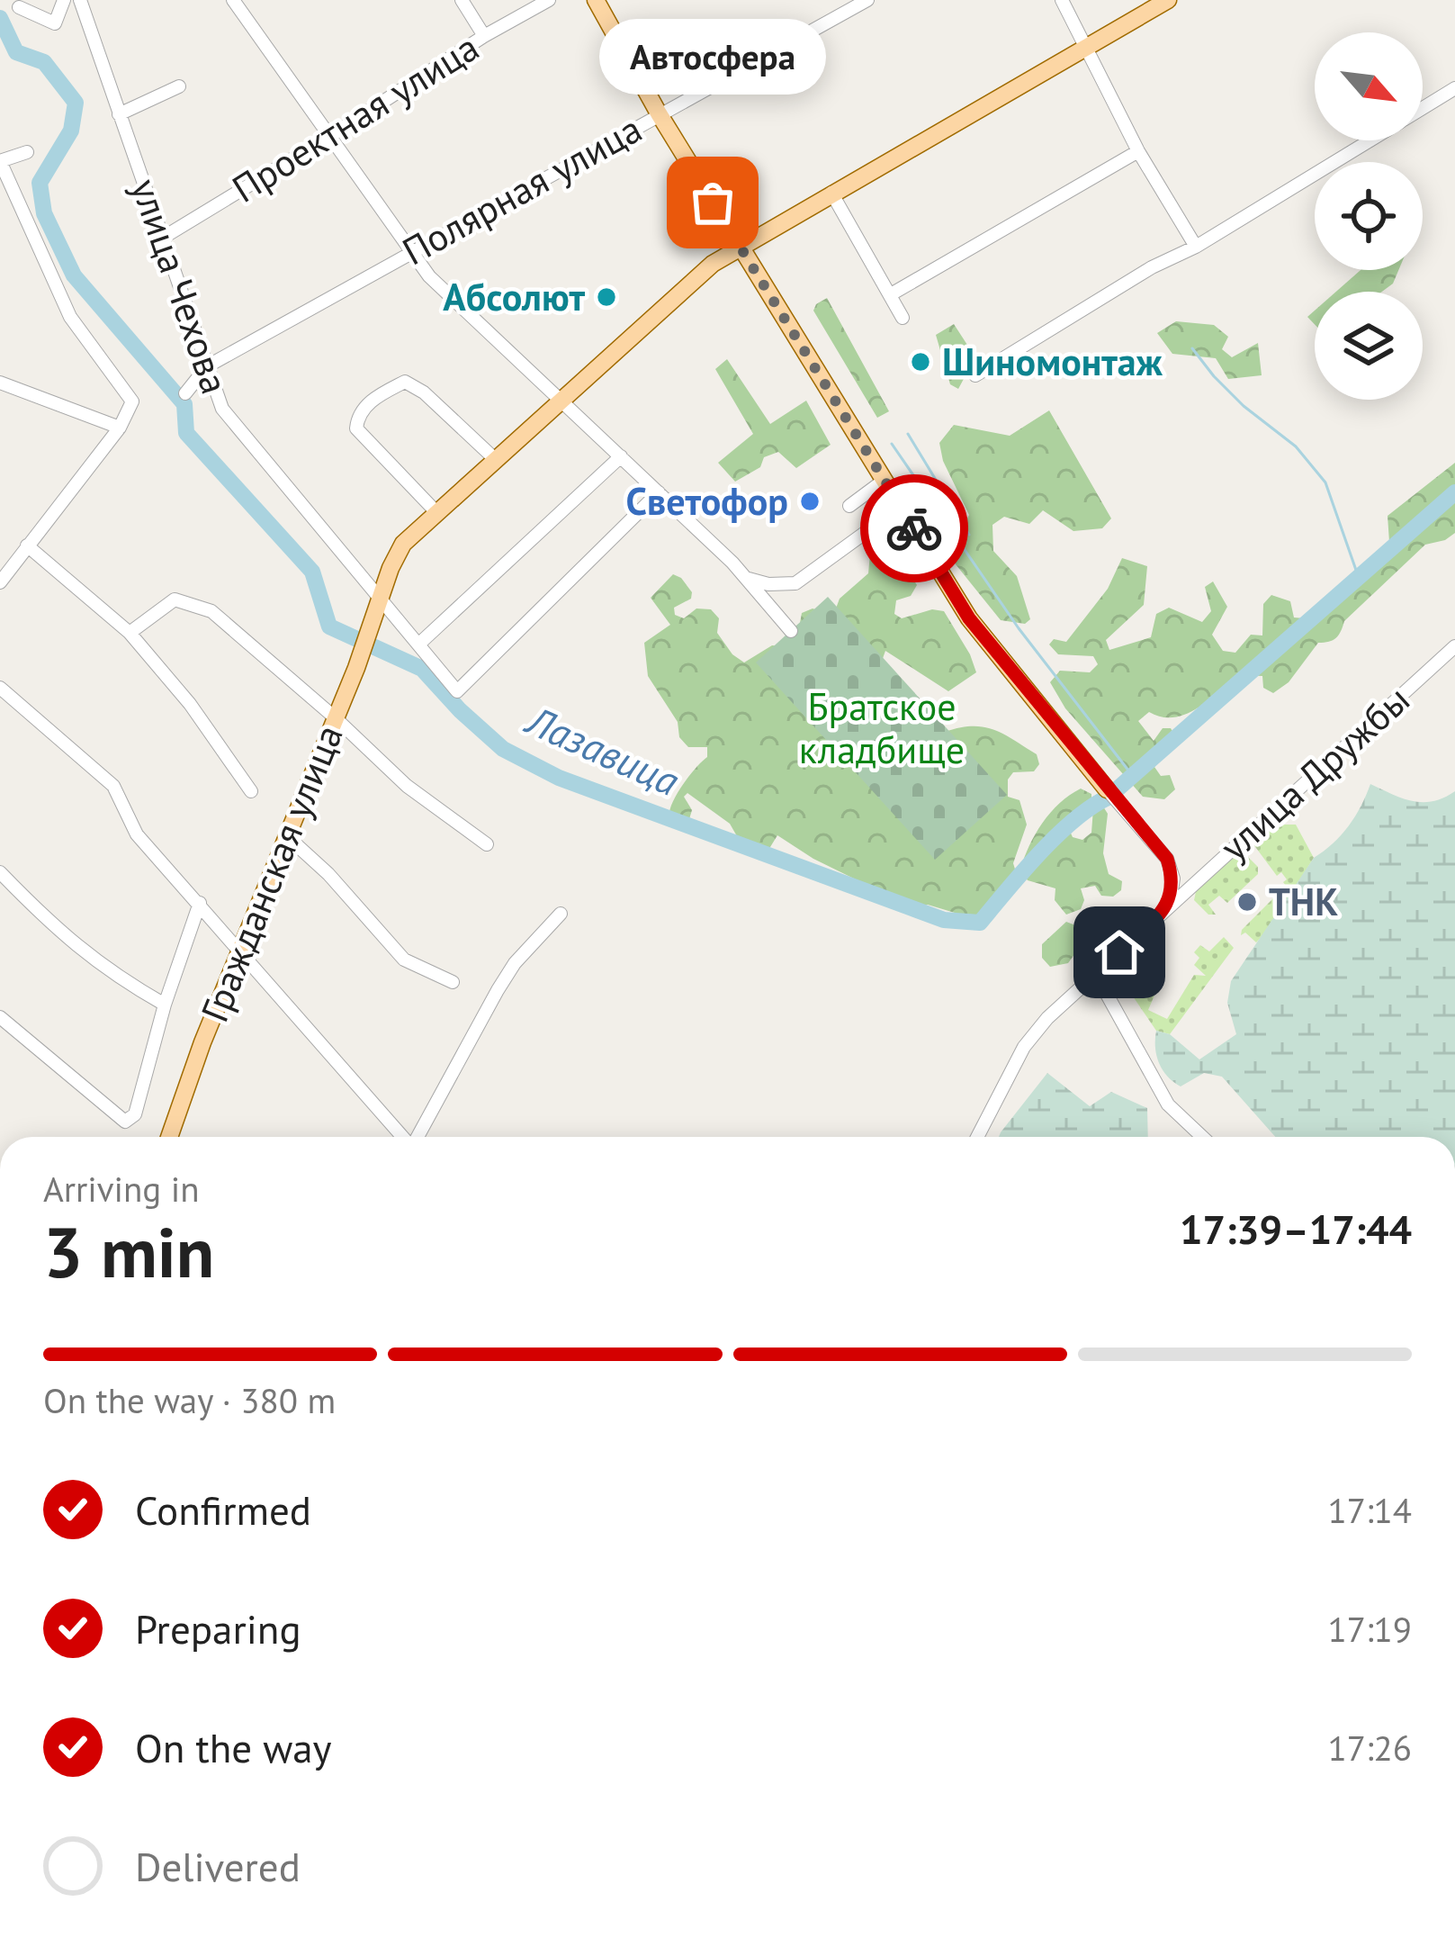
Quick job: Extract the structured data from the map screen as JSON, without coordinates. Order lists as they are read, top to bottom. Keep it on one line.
{"streets":{"main road":["Гражданская улица"],"street":["Проектная улица","Полярная улица","улица Чехова","улица Дружбы"]},"crossings":[["Проектная улица","улица Чехова"],["Полярная улица","улица Чехова"],["улица Чехова","Гражданская улица"]],"water":["Лазавица"],"parks":["Братское кладбище"],"places":["Автосфера","Абсолют","Шиномонтаж","Светофор","ТНК"],"north":"bottom right","page":{"bubble":"Автосфера","heading":["3 min","Arriving in","17:39–17:44"],"bar":"On the way · 380 m","list":[["Confirmed","17:14"],["Preparing","17:19"],["On the way","17:26"],"Delivered"]}}
